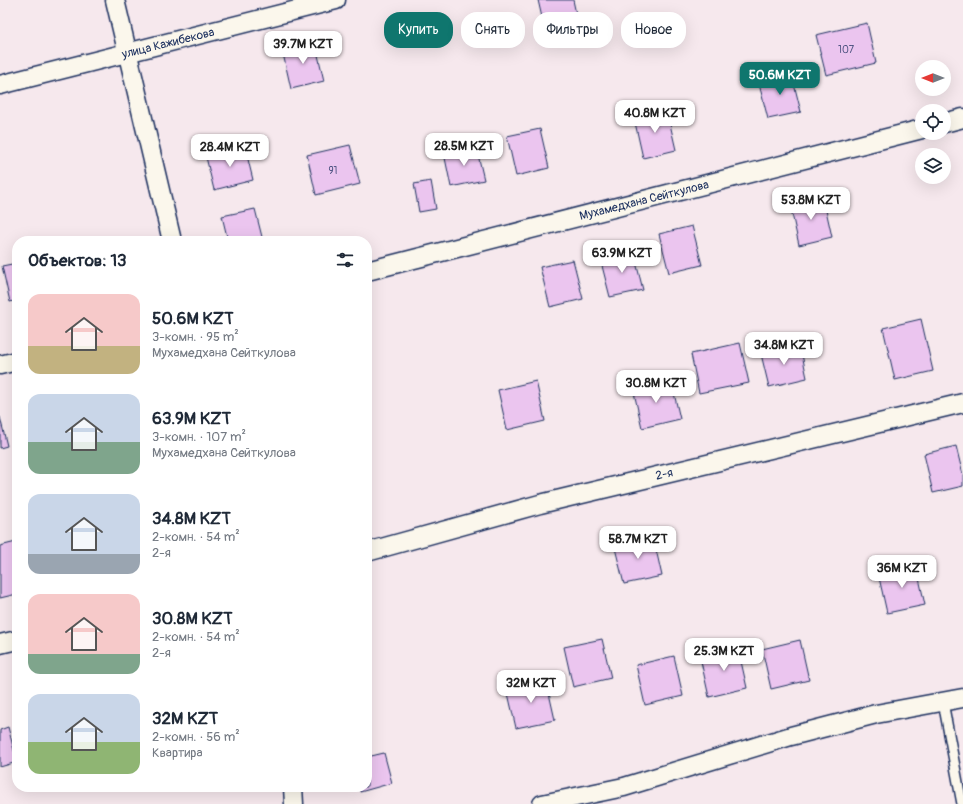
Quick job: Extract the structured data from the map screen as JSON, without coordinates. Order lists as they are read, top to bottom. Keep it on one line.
{"streets":{"street":["улица Кажибекова","Мухамедхана Сейткулова","2-я"]},"house_numbers":["107","91"],"north":"left","page":{"chip":["Купить","Снять","Фильтры","Новое"],"price":["39.7M KZT","50.6M KZT","40.8M KZT","28.5M KZT","28.4M KZT","53.8M KZT","63.9M KZT","34.8M KZT","30.8M KZT","58.7M KZT","36M KZT","25.3M KZT","32M KZT"],"heading":"Объектов: 13","list":[{"name":"50.6M KZT","note":"3-комн. · 95 m² · Мухамедхана Сейткулова"},{"name":"63.9M KZT","note":"3-комн. · 107 m² · Мухамедхана Сейткулова"},{"name":"34.8M KZT","note":"2-комн. · 54 m² · 2-я"},{"name":"30.8M KZT","note":"2-комн. · 54 m² · 2-я"},{"name":"32M KZT","note":"2-комн. · 56 m² · Квартира"}]}}
